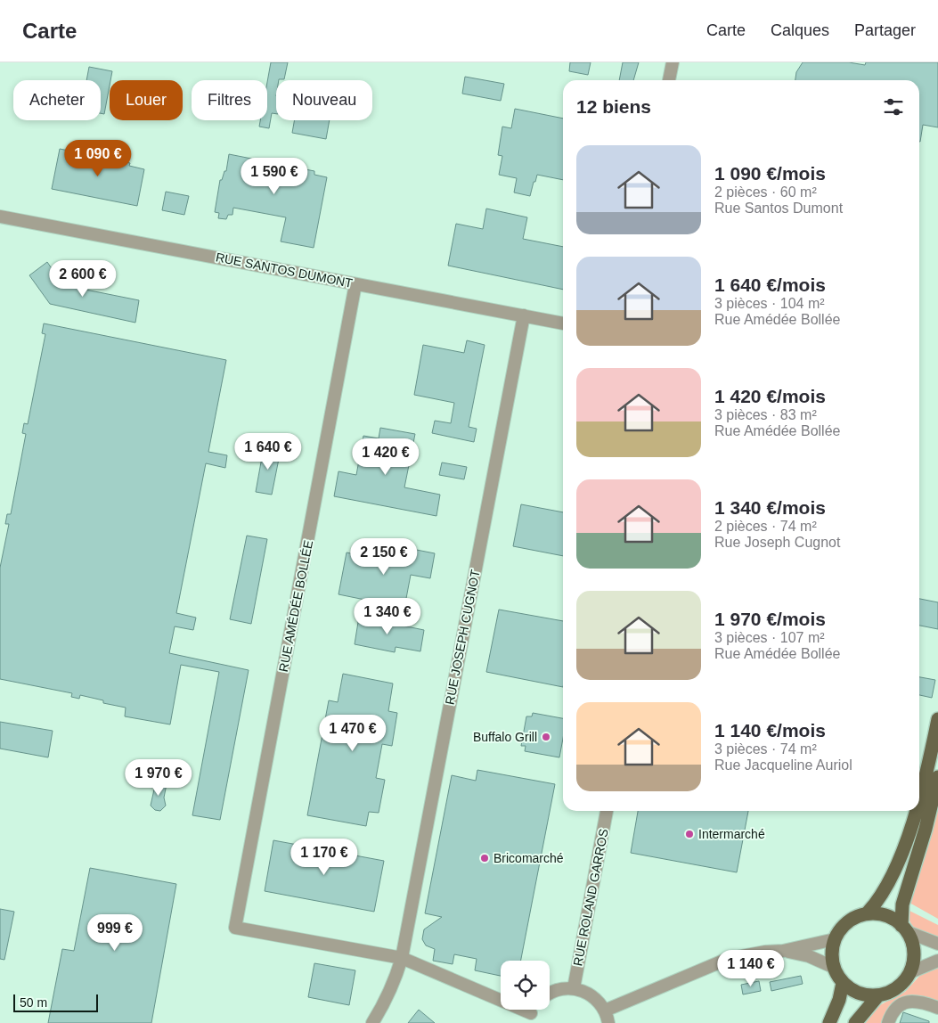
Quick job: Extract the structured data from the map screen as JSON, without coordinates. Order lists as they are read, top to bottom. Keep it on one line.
{"streets":{"street":["RUE SANTOS DUMONT","RUE AMÉDÉE BOLLÉE","RUE JOSEPH CUGNOT","RUE ROLAND GARROS"]},"crossings":[["RUE SANTOS DUMONT","RUE AMÉDÉE BOLLÉE"],["RUE SANTOS DUMONT","RUE JOSEPH CUGNOT"],["RUE AMÉDÉE BOLLÉE","RUE JOSEPH CUGNOT"]],"places":["Buffalo Grill","Intermarché","Bricomarché"],"scale_bar":"50 m","page":{"header":"Carte","nav":["Carte","Calques","Partager"],"chip":["Acheter","Louer","Filtres","Nouveau"],"heading":"12 biens","list":[{"name":"1 090 €/mois","note":"2 pièces · 60 m² · Rue Santos Dumont"},{"name":"1 640 €/mois","note":"3 pièces · 104 m² · Rue Amédée Bollée"},{"name":"1 420 €/mois","note":"3 pièces · 83 m² · Rue Amédée Bollée"},{"name":"1 340 €/mois","note":"2 pièces · 74 m² · Rue Joseph Cugnot"},{"name":"1 970 €/mois","note":"3 pièces · 107 m² · Rue Amédée Bollée"},{"name":"1 140 €/mois","note":"3 pièces · 74 m² · Rue Jacqueline Auriol"}],"price":["1 090 €","1 590 €","2 600 €","1 640 €","1 420 €","2 150 €","1 340 €","1 470 €","1 970 €","1 170 €","999 €","1 140 €"],"scale":"50 m"}}
